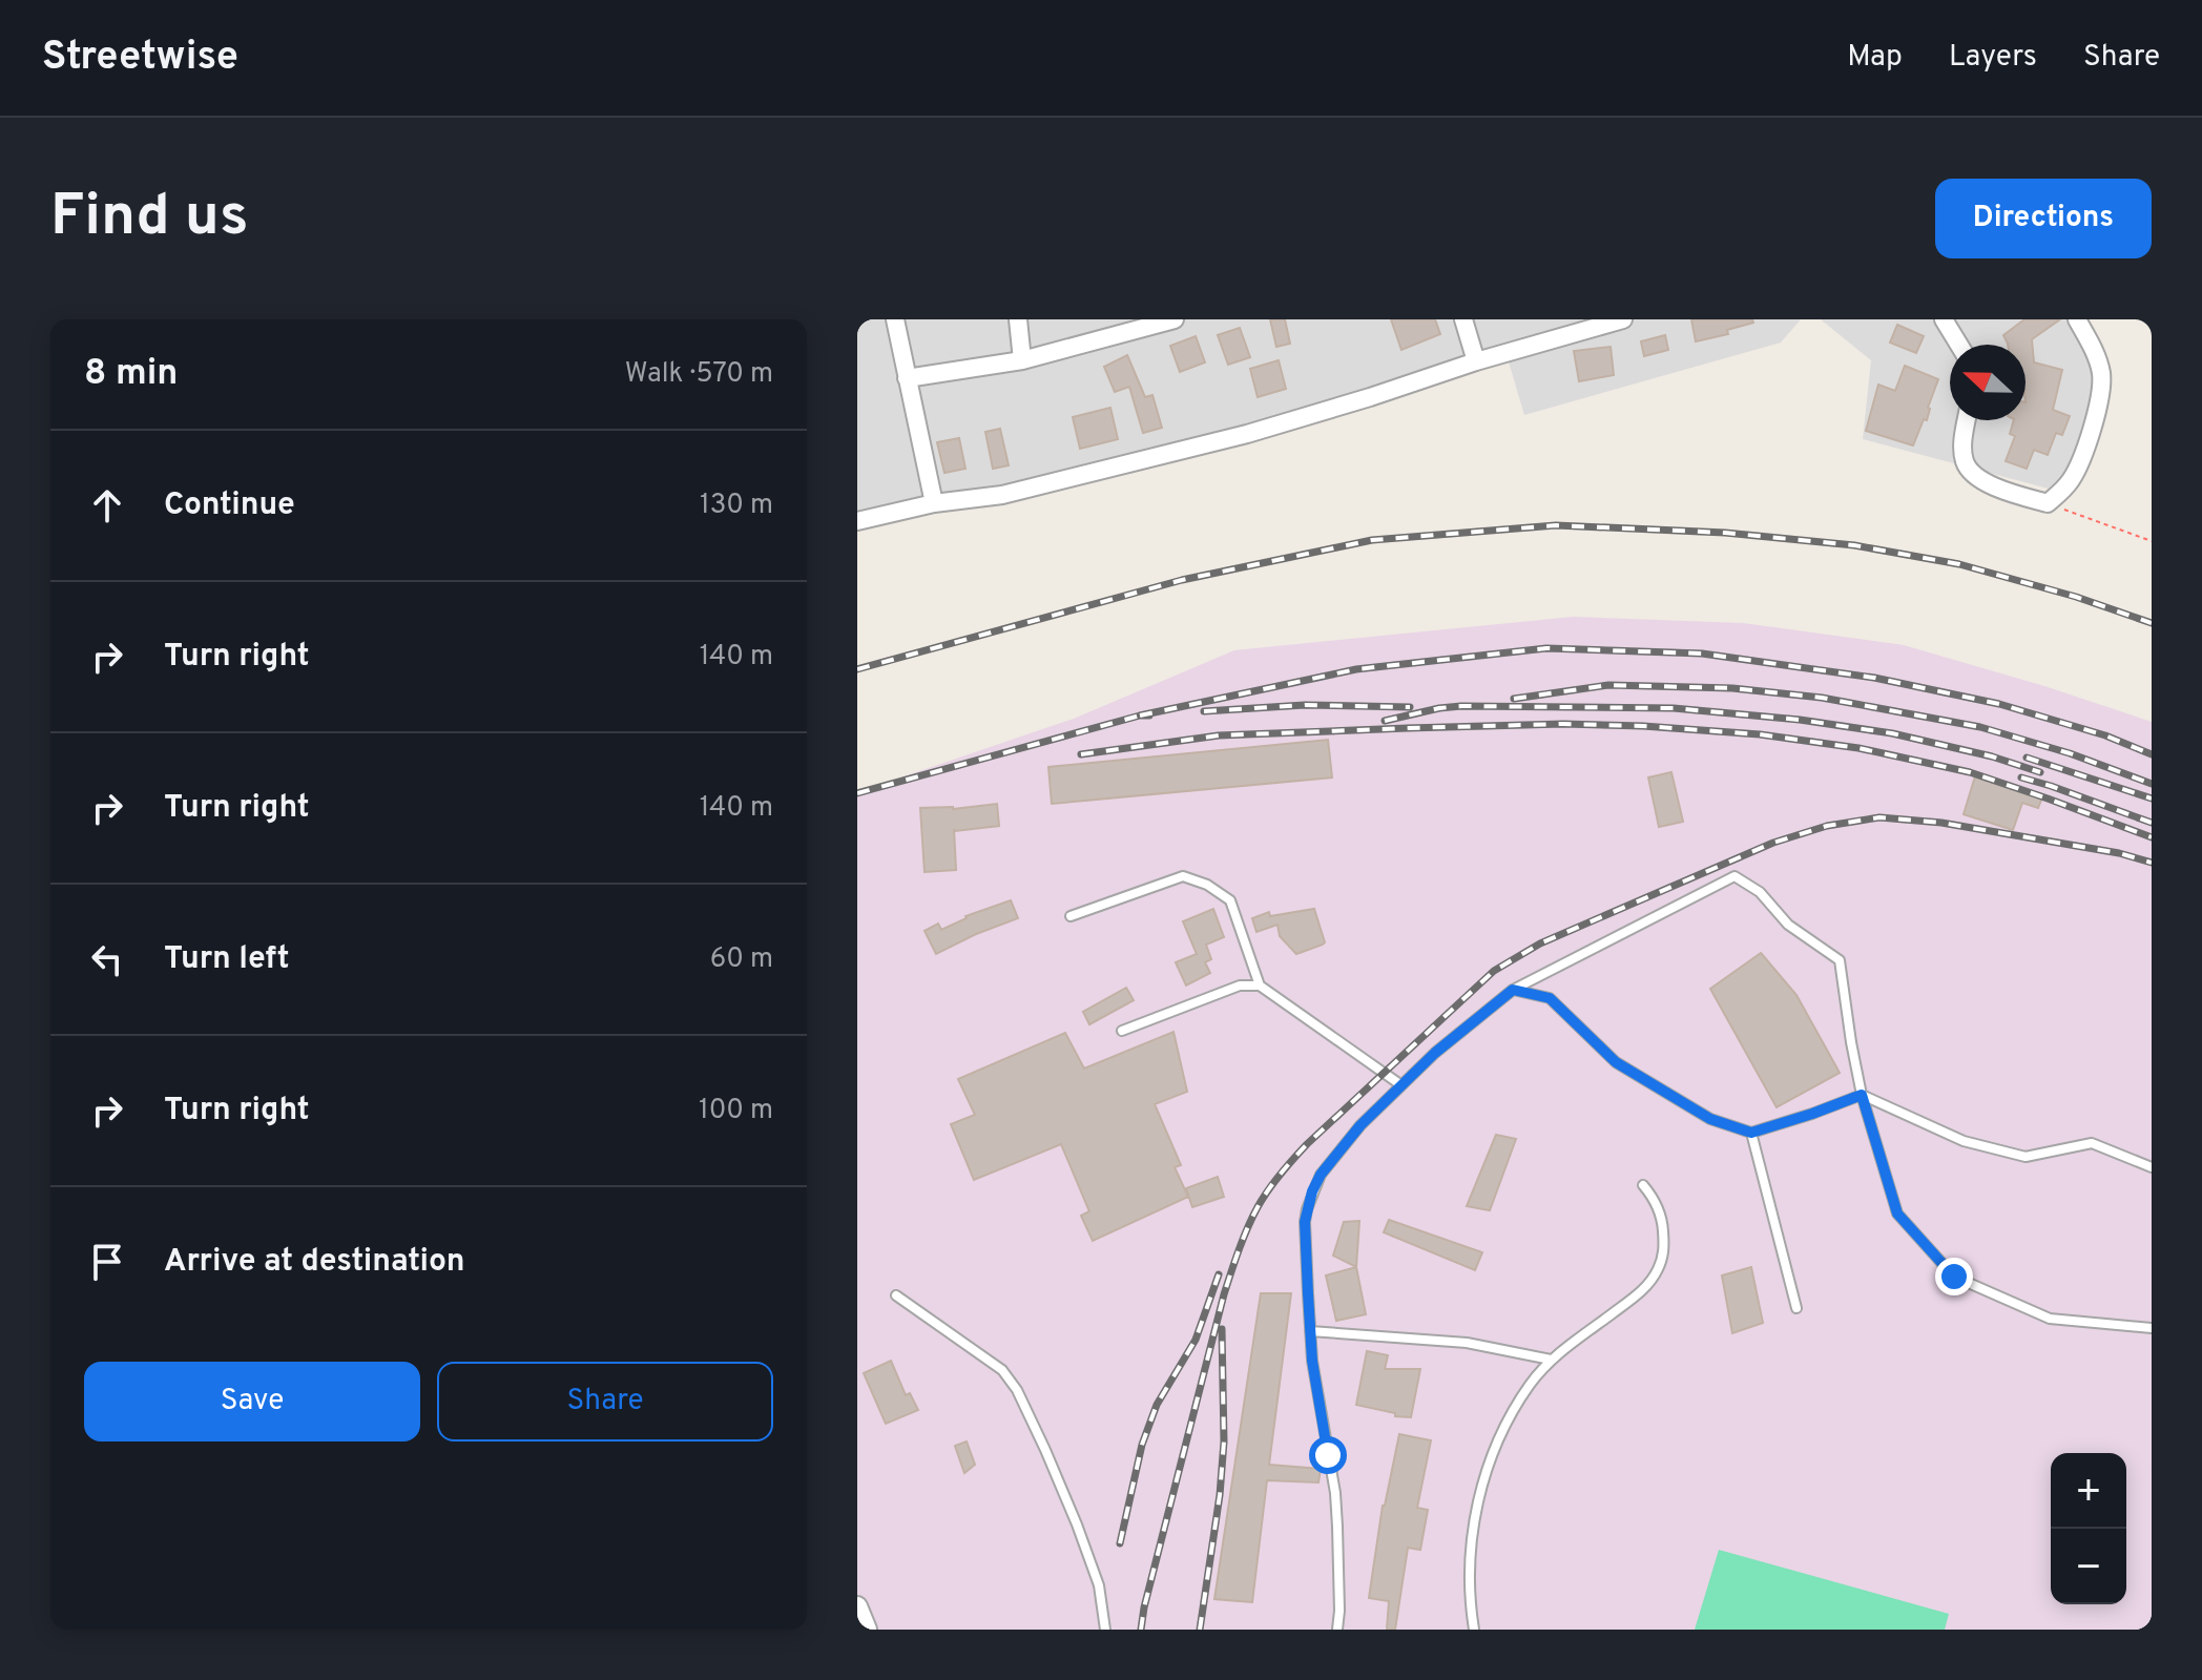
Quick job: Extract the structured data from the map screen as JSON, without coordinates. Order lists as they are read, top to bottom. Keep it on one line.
{"north":"left","page":{"header":"Streetwise","nav":["Map","Layers","Share"],"buttons":["Directions",["Save","Share"]],"title":"Find us","heading":["8 min","Walk · 570 m"],"list":[["Continue","130 m"],["Turn right","140 m"],["Turn right","140 m"],["Turn left","60 m"],["Turn right","100 m"],"Arrive at destination"],"map_buttons":["+","−"]}}
